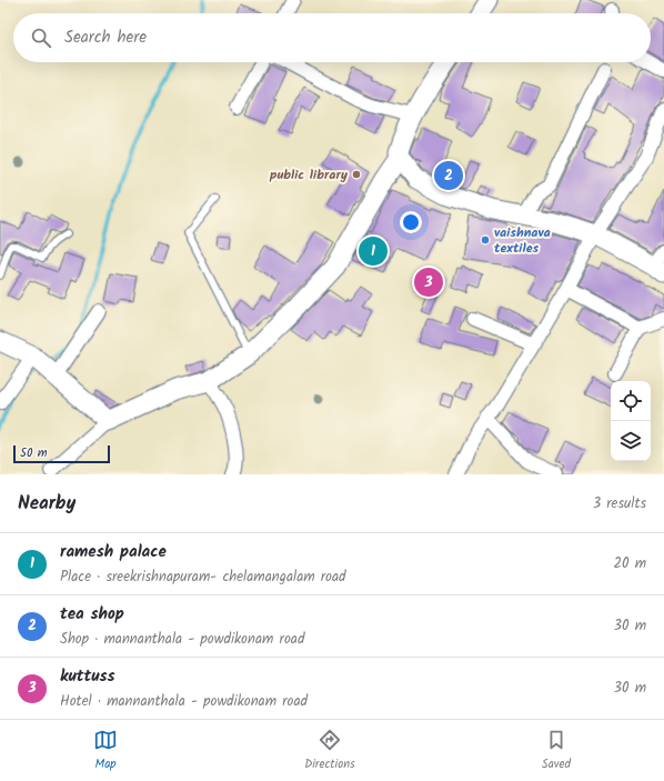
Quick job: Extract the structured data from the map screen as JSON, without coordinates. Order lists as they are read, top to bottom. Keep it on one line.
{"places":["public library","vaishnava textiles"],"scale_bar":"50 m","page":{"search":"Search here","pins":["2","1","3"],"scale":"50 m","heading":["Nearby","3 results"],"list":[{"mark":"1","name":"ramesh palace","note":"Place · sreekrishnapuram- chelamangalam road","value":"20 m"},{"mark":"2","name":"tea shop","note":"Shop · mannanthala - powdikonam road","value":"30 m"},{"mark":"3","name":"kuttuss","note":"Hotel · mannanthala - powdikonam road","value":"30 m"}],"nav":["Map","Directions","Saved"]}}
